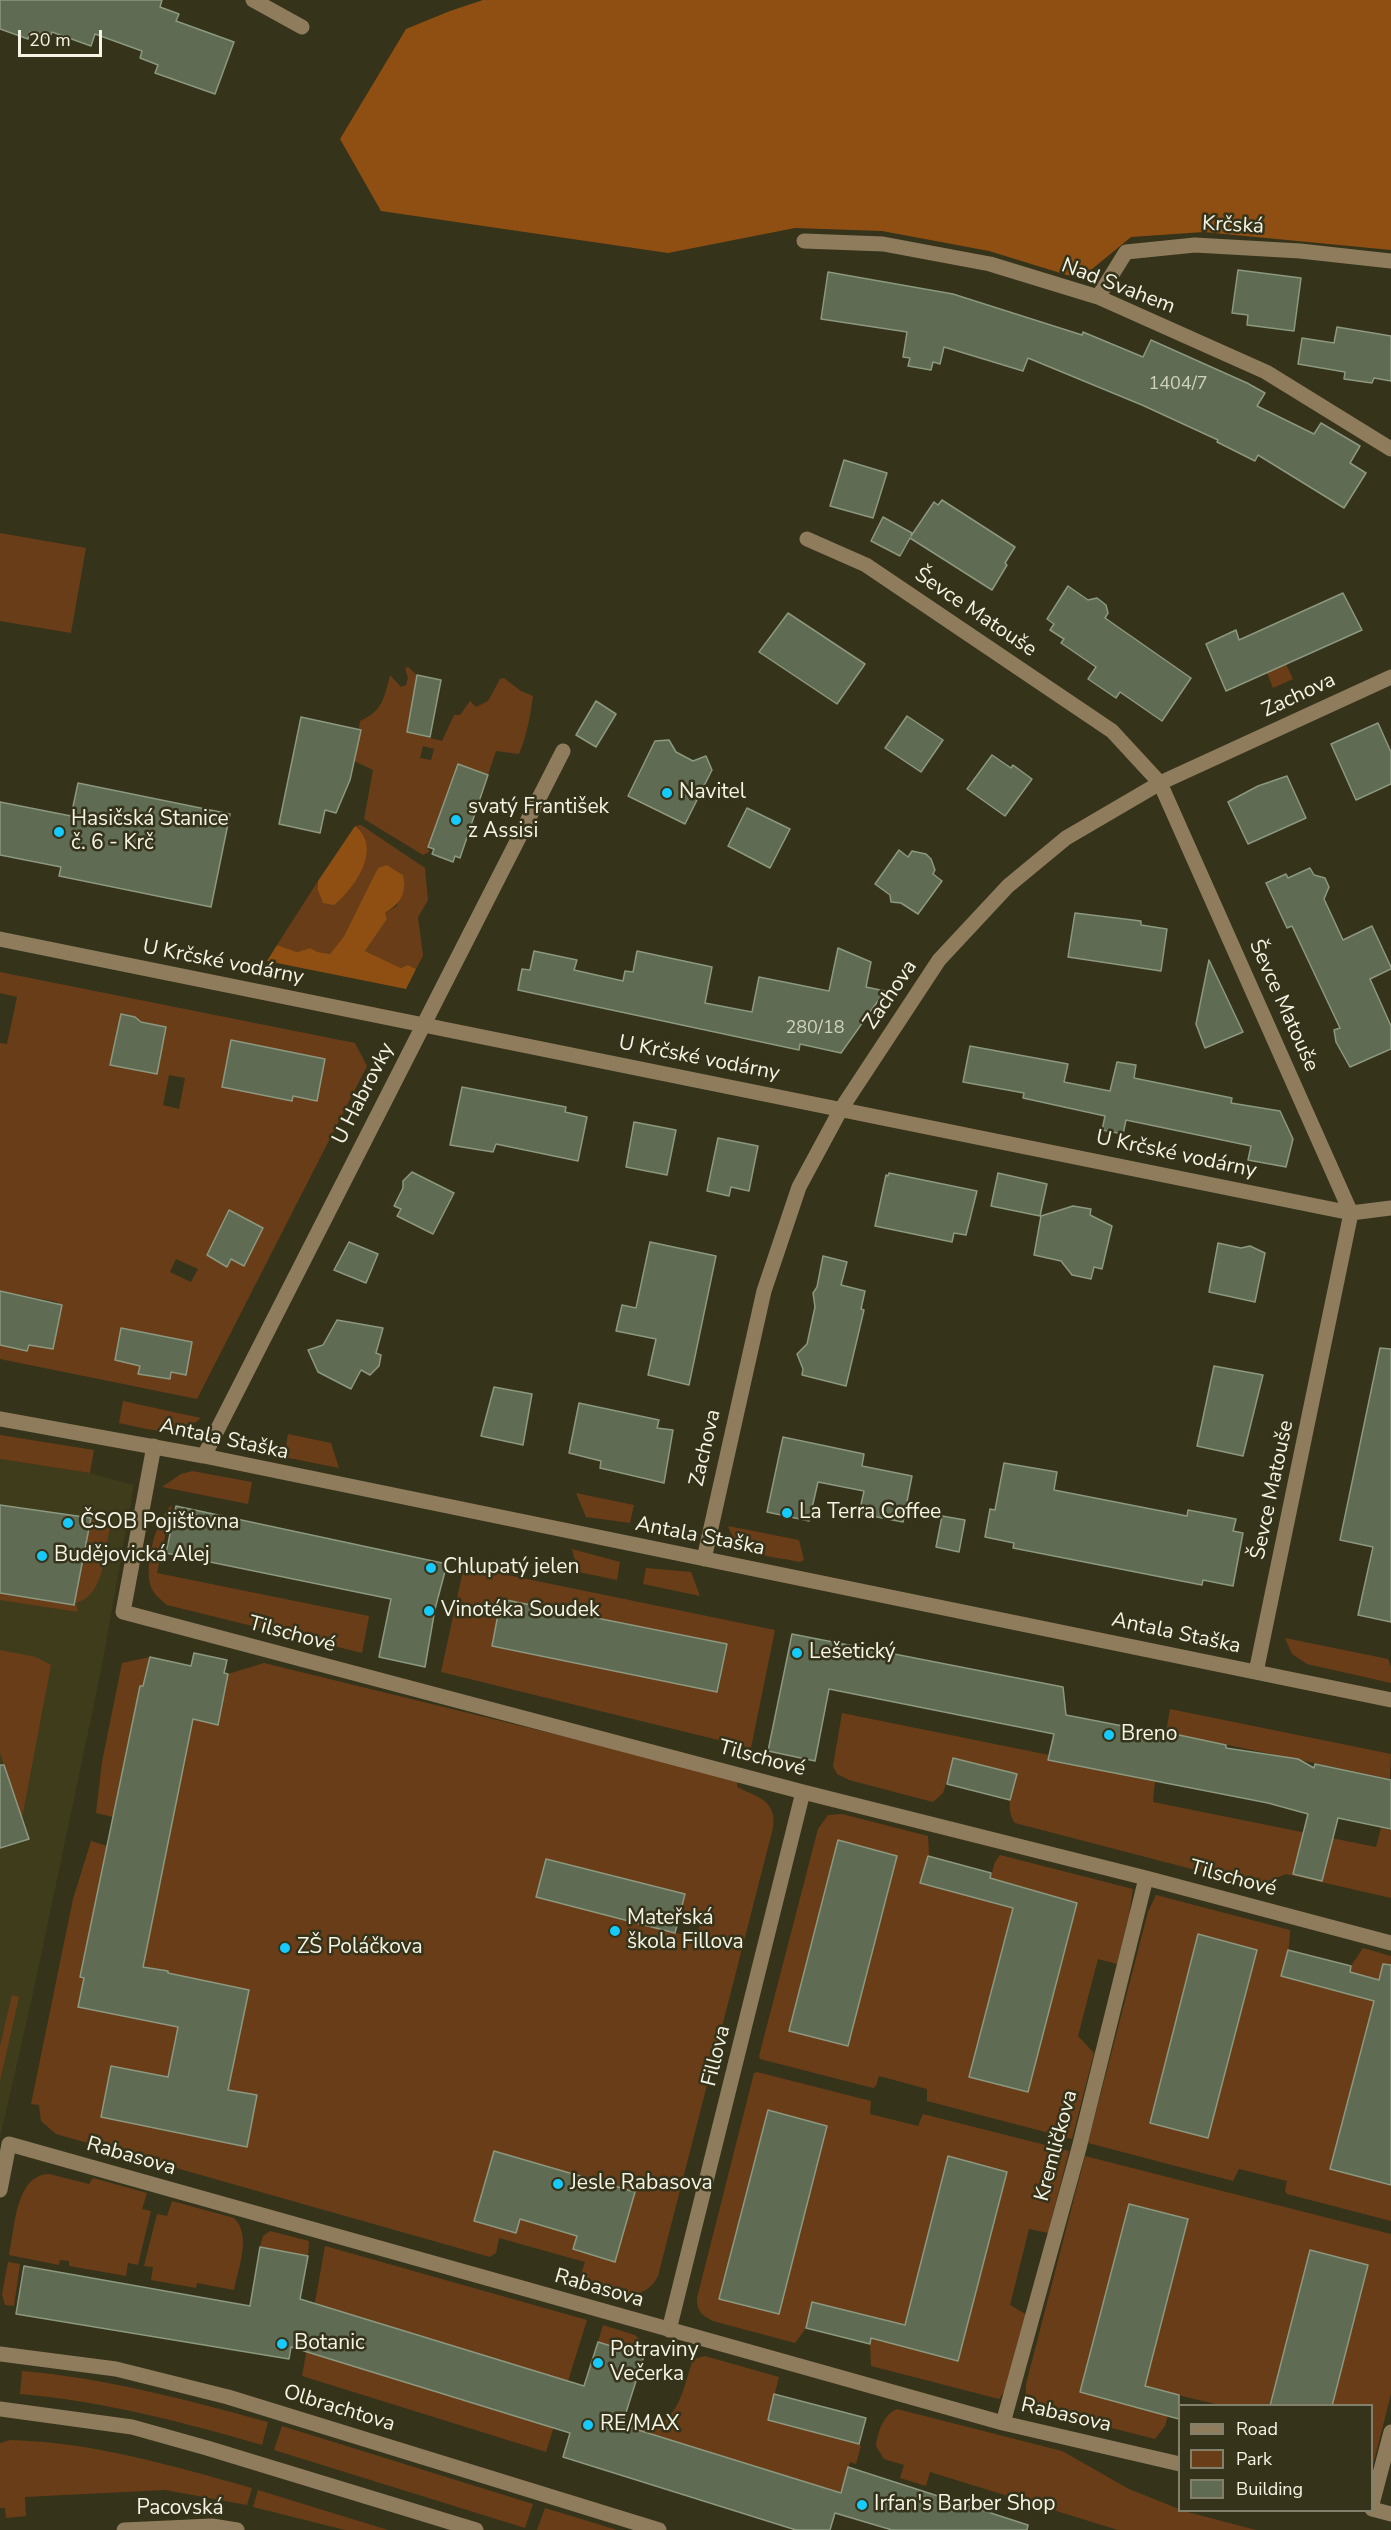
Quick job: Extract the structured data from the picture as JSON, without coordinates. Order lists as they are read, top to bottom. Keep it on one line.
{"streets":{"street":["Krčská","Nad Svahem","Ševce Matouše","Zachova","U Krčské vodárny","U Habrovky","Antala Staška","Tilschové","Fillova","Kremličkova","Rabasova","Olbrachtova","Pacovská"]},"crossings":[["Krčská","Nad Svahem"],["Ševce Matouše","Zachova"],["Ševce Matouše","U Krčské vodárny"],["Ševce Matouše","Antala Staška"],["Zachova","U Krčské vodárny"],["Zachova","Antala Staška"],["U Krčské vodárny","U Habrovky"],["U Habrovky","Antala Staška"],["Antala Staška","Tilschové"],["Tilschové","Fillova"],["Tilschové","Kremličkova"],["Fillova","Rabasova"],["Kremličkova","Rabasova"]],"places":["Navitel","svatý František z Assisi","Hasičská Stanice č. 6 - Krč","La Terra Coffee","ČSOB Pojišťovna","Budějovická Alej","Chlupatý jelen","Vinotéka Soudek","Lešetický","Breno","Mateřská škola Fillova","ZŠ Poláčkova","Jesle Rabasova","Botanic","Potraviny Večerka","RE/MAX","Irfan's Barber Shop"],"house_numbers":["1404/7","280/18"],"legend":["Road","Park","Building"],"scale_bar":"20 m"}
